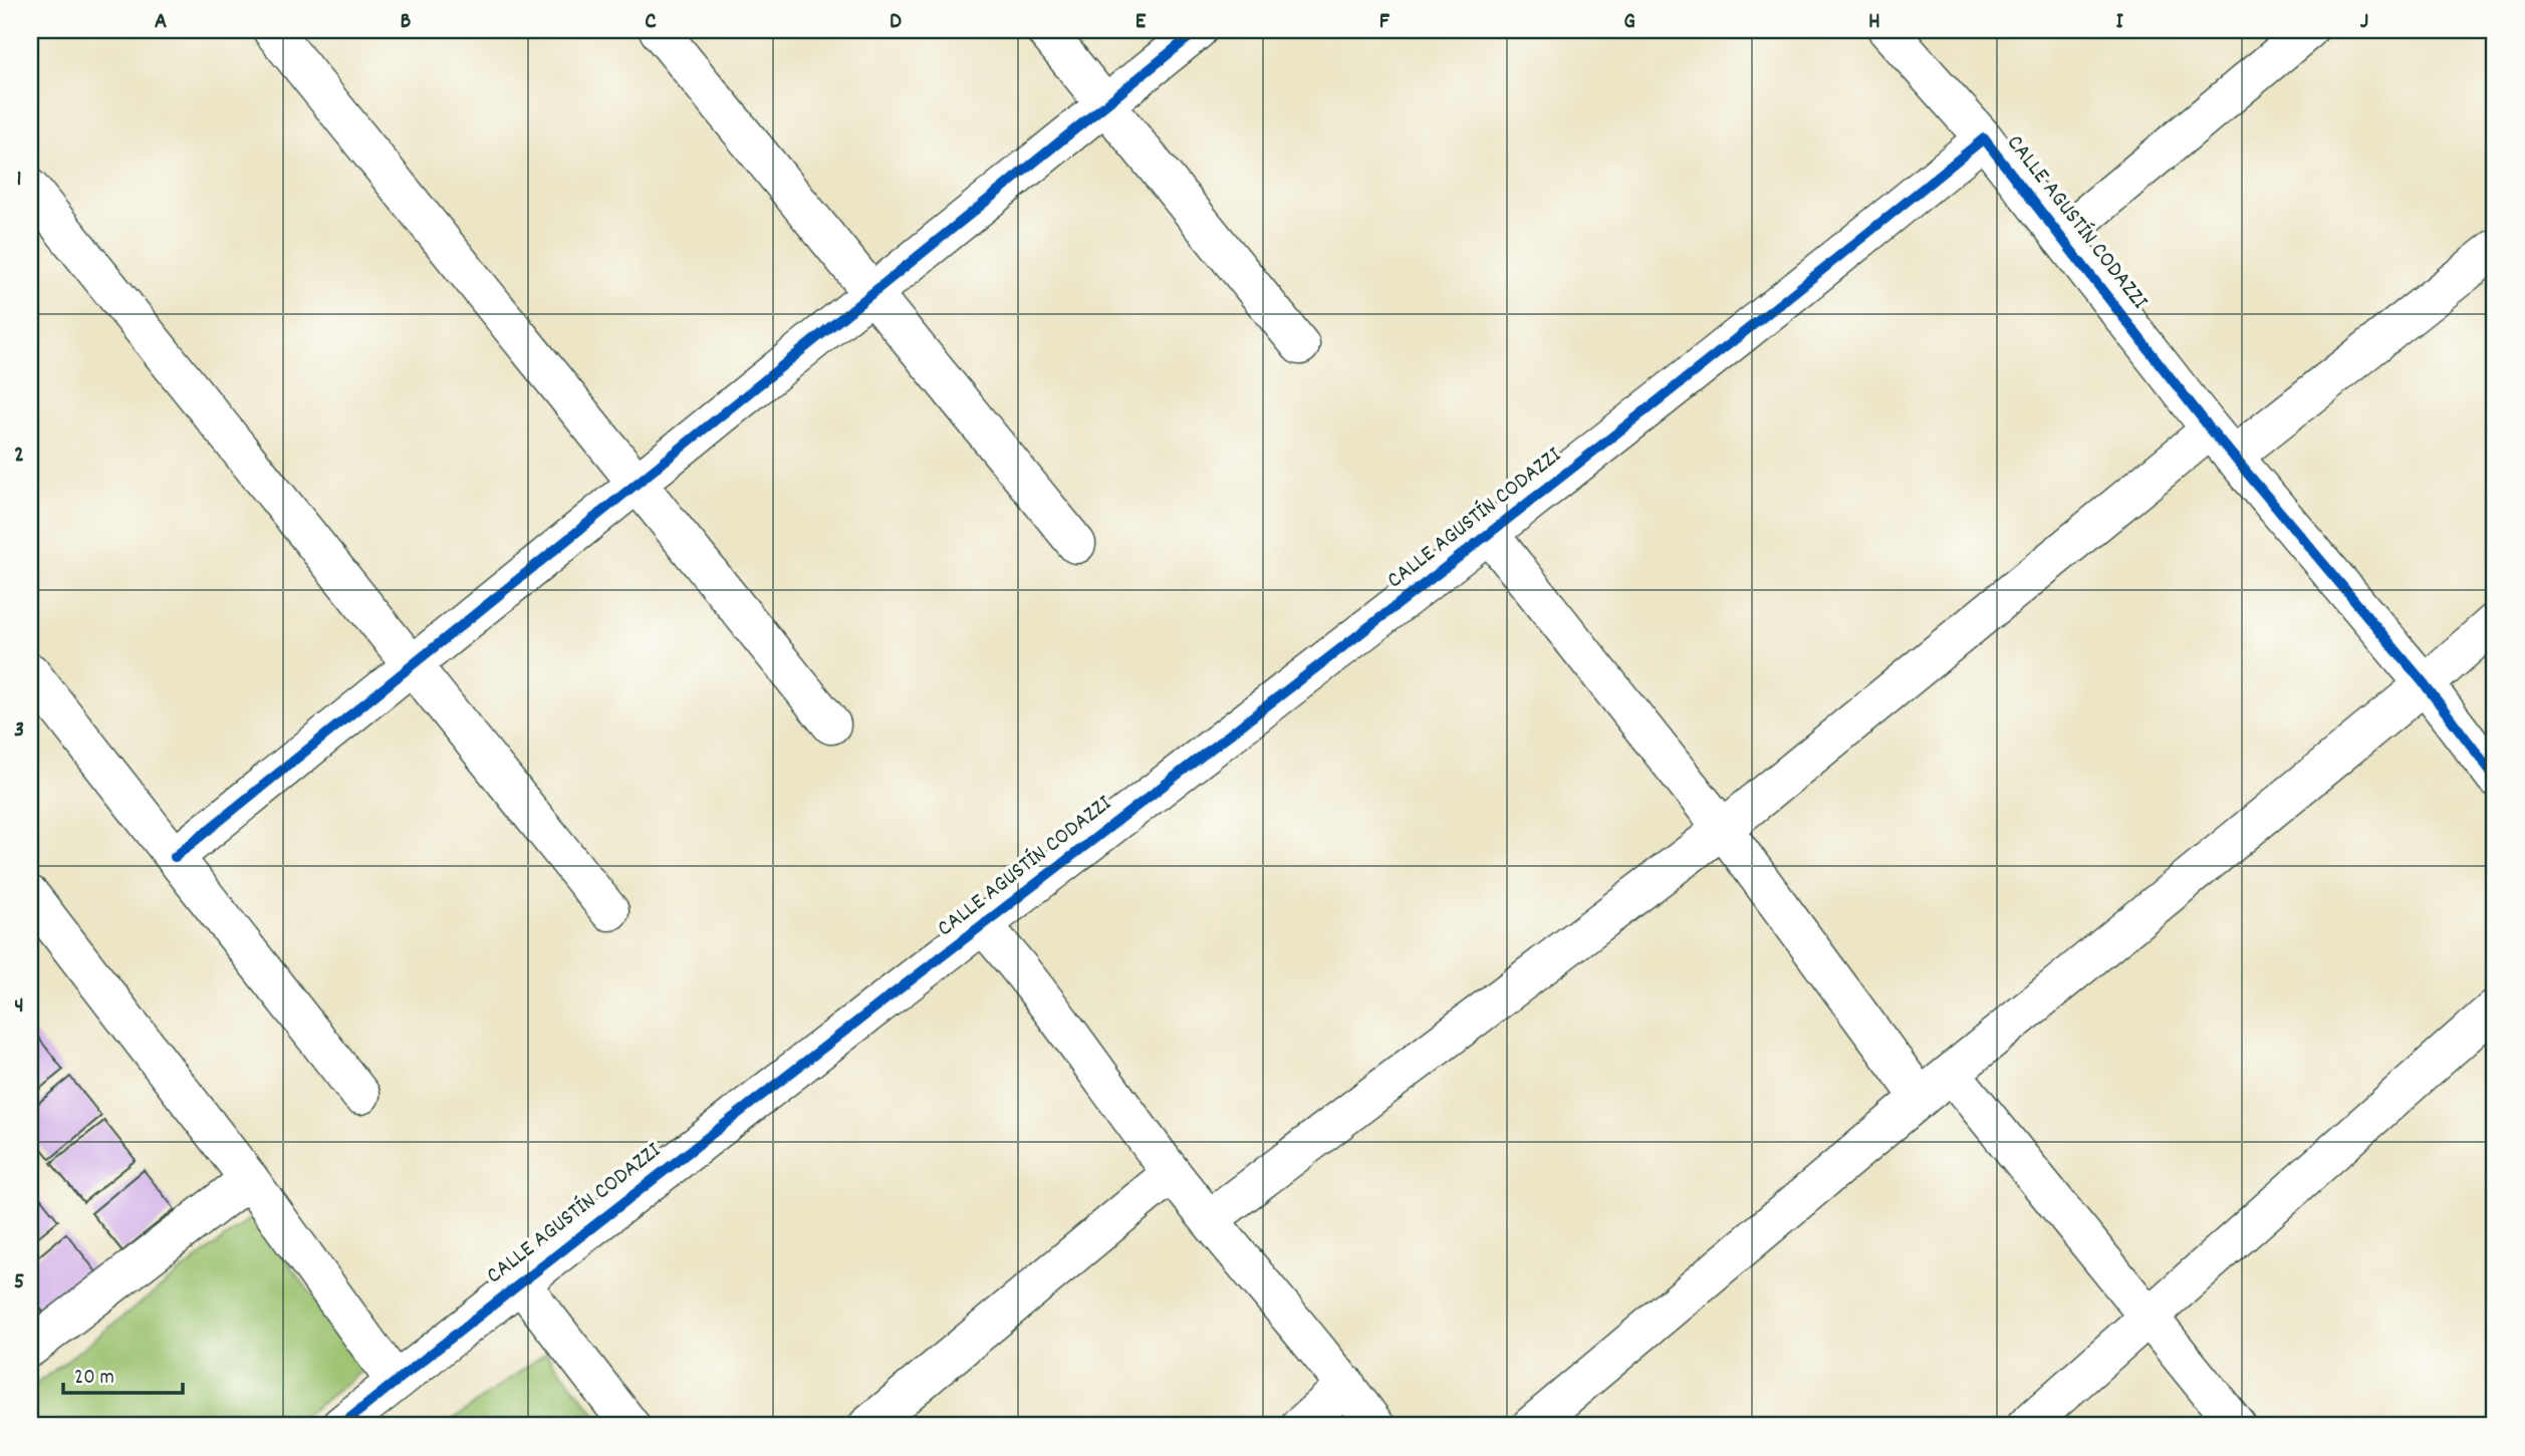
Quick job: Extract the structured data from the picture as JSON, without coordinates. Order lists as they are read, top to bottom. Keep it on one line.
{"streets":{"street":["CALLE AGUSTÍN CODAZZI"]},"scale_bar":"20 m","grid":{"columns":["A","B","C","D","E","F","G","H","I","J"],"rows":["1","2","3","4","5"]}}
